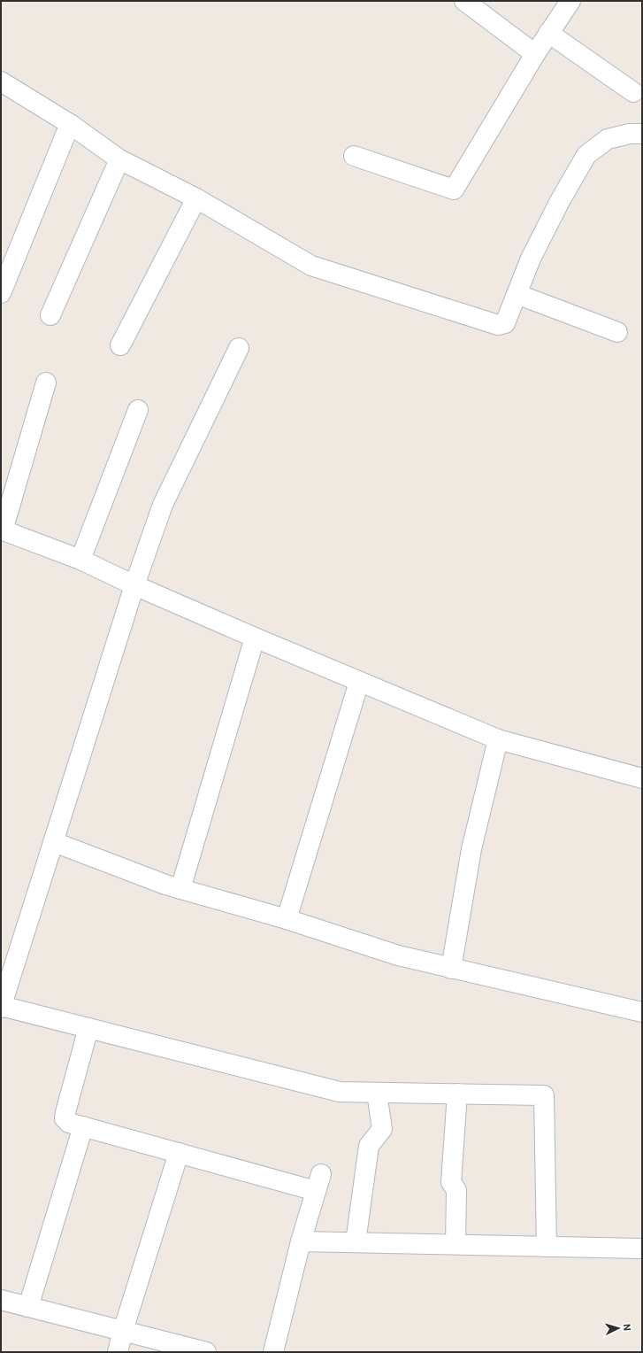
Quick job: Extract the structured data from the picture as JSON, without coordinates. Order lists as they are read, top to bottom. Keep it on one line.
{"north":"right"}
